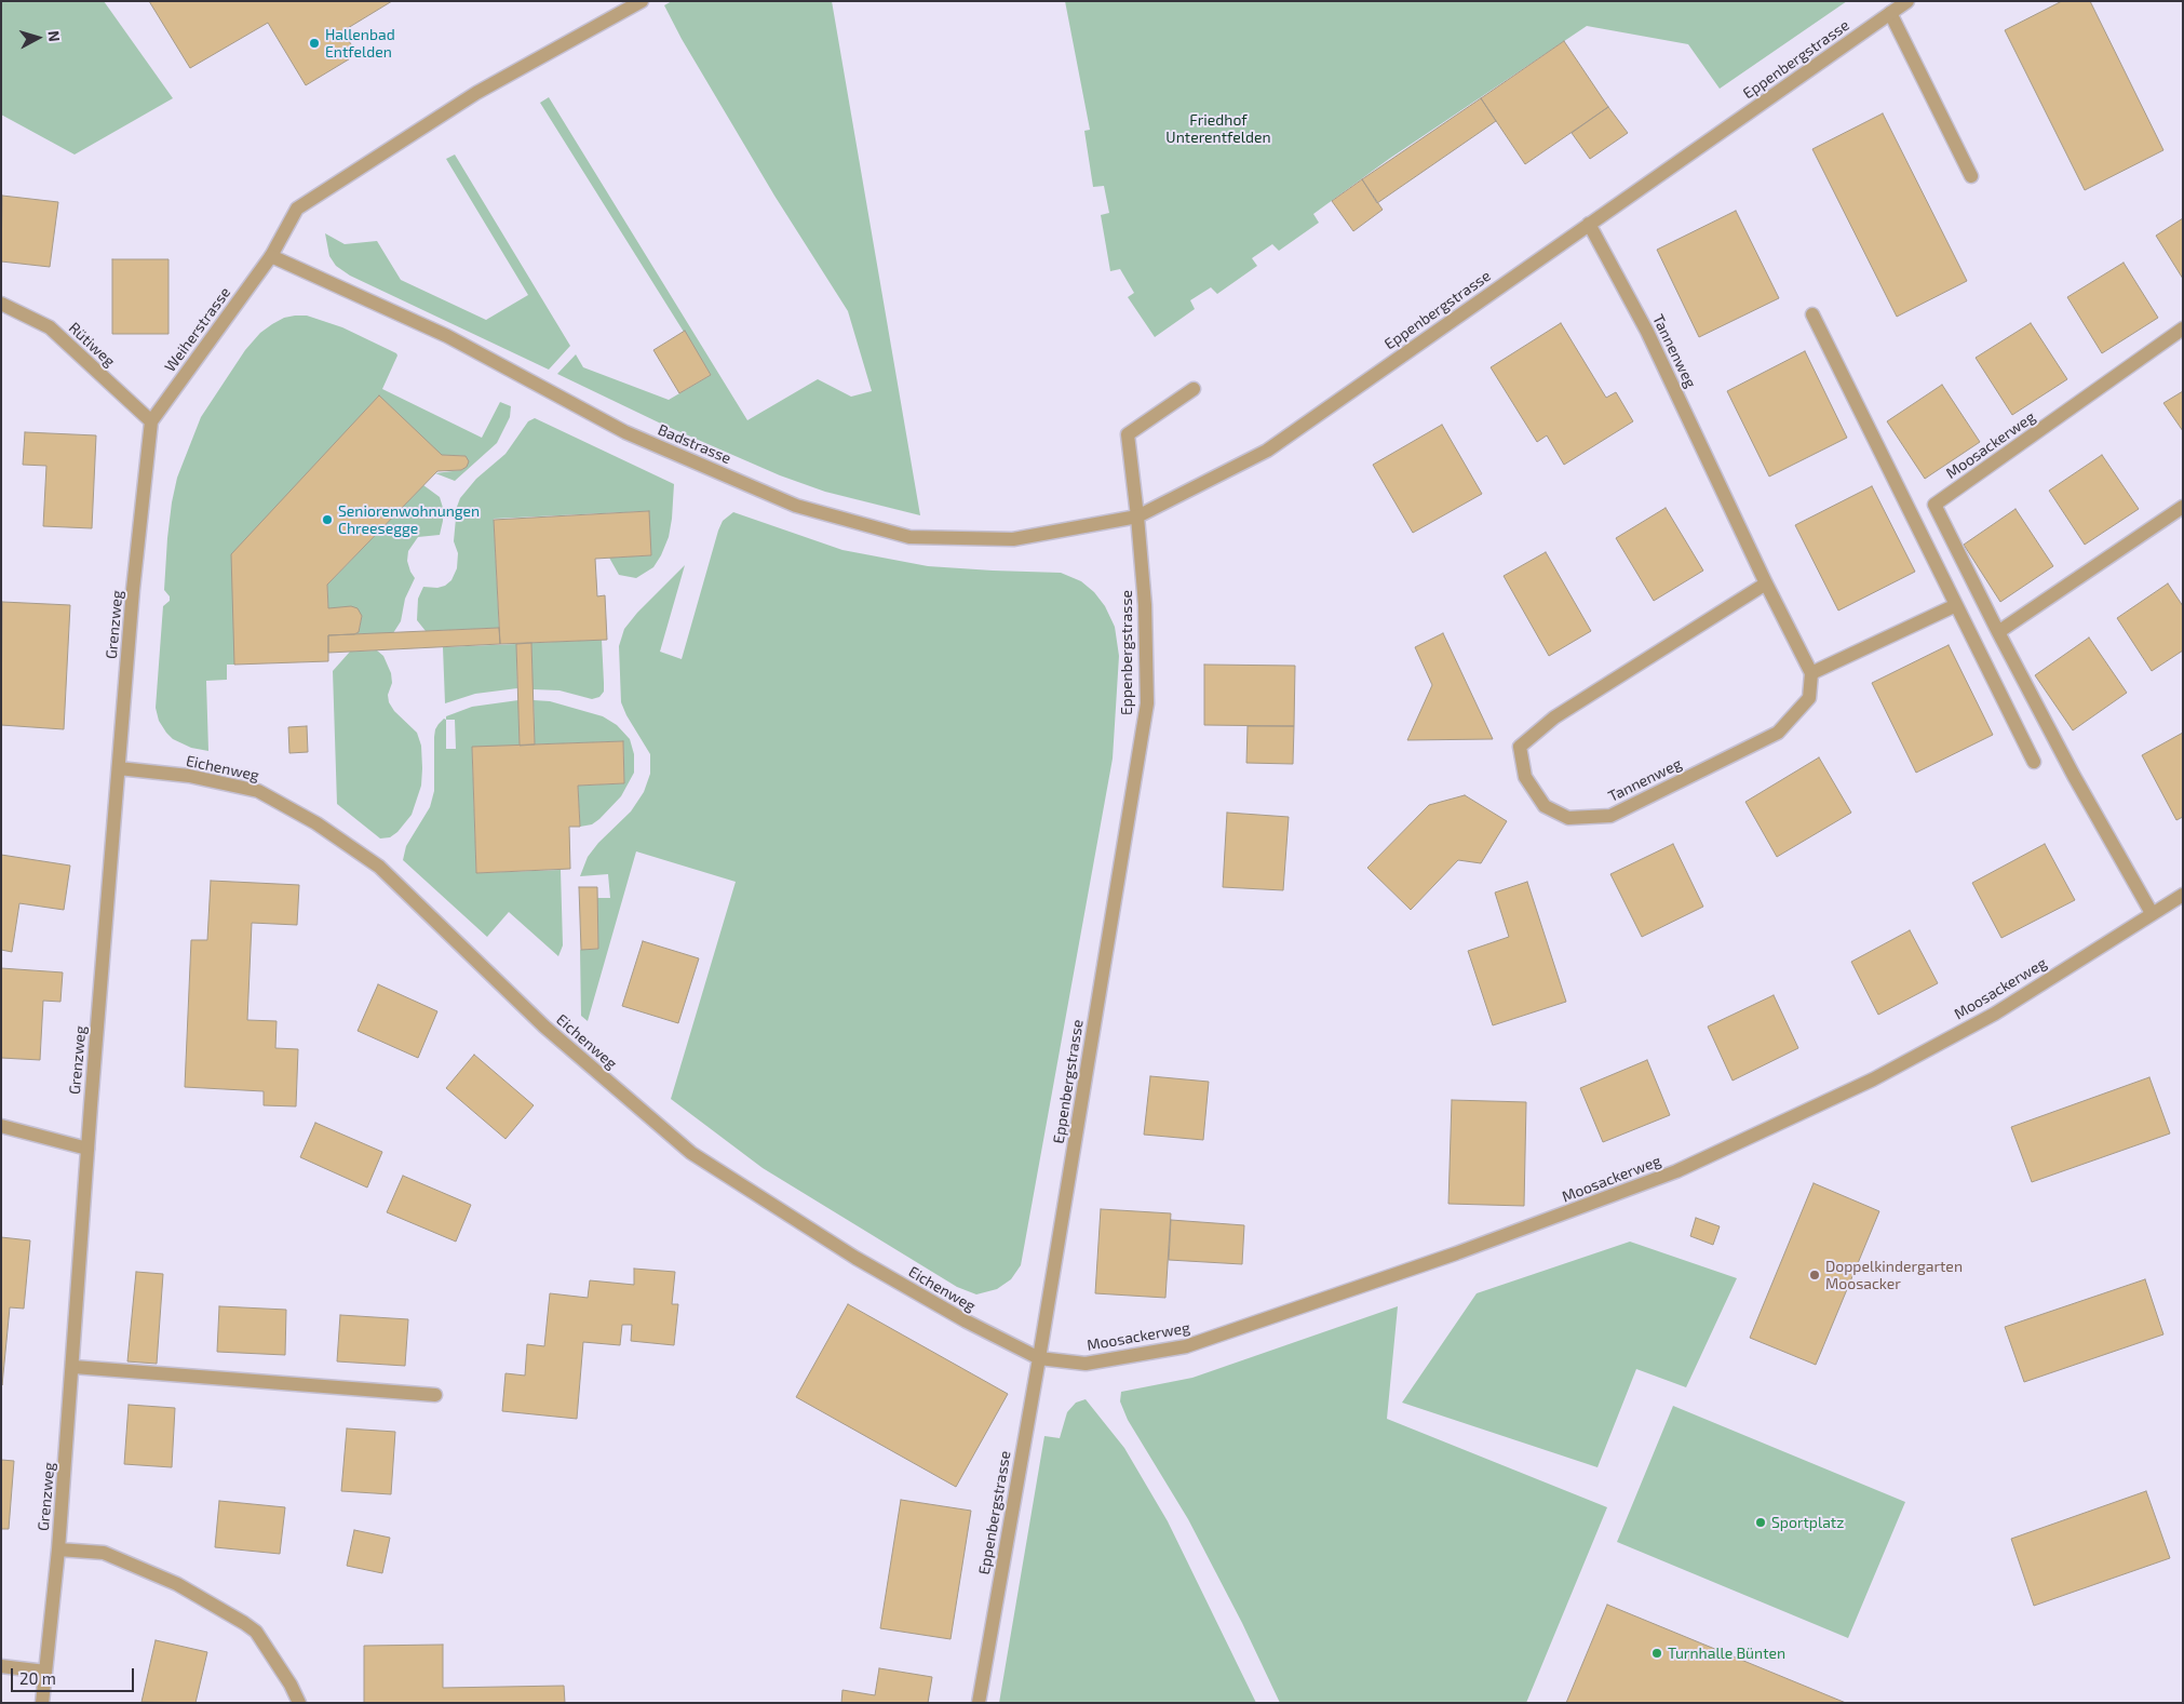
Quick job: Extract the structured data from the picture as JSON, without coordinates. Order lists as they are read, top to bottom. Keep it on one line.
{"streets":{"street":["Eppenbergstrasse","Weiherstrasse","Rütiweg","Tannenweg","Badstrasse","Moosackerweg","Grenzweg","Eichenweg"]},"crossings":[["Eppenbergstrasse","Tannenweg"],["Eppenbergstrasse","Badstrasse"],["Eppenbergstrasse","Moosackerweg"],["Eppenbergstrasse","Eichenweg"],["Weiherstrasse","Rütiweg"],["Weiherstrasse","Badstrasse"],["Weiherstrasse","Grenzweg"],["Rütiweg","Grenzweg"],["Moosackerweg","Eichenweg"],["Grenzweg","Eichenweg"]],"parks":["Friedhof Unterentfelden"],"places":["Hallenbad Entfelden","Seniorenwohnungen Chreesegge","Doppelkindergarten Moosacker","Sportplatz","Turnhalle Bünten"],"scale_bar":"20 m","north":"right"}
